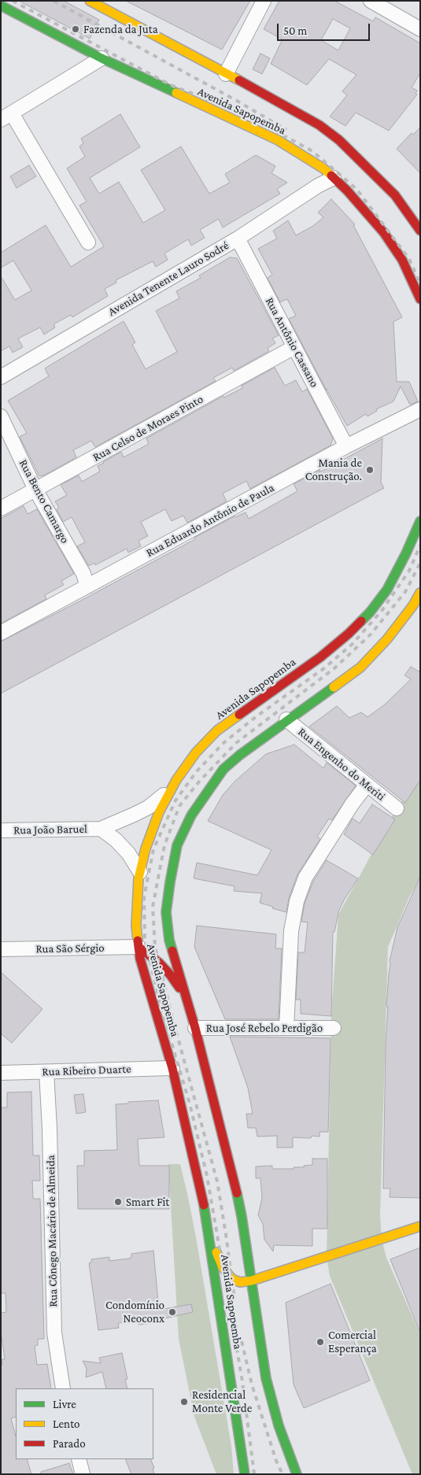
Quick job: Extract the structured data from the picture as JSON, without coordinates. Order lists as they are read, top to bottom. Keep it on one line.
{"streets":{"main road":["Avenida Sapopemba"],"street":["Avenida Tenente Lauro Sodré","Rua Antônio Cassano","Rua Celso de Moraes Pinto","Rua Bento Camargo","Rua Eduardo Antônio de Paula","Rua Engenho do Meriti","Rua João Baruel","Rua São Sérgio","Rua José Rebelo Perdigão","Rua Ribeiro Duarte","Rua Cônego Macário de Almeida"]},"crossings":[["Avenida Sapopemba","Avenida Tenente Lauro Sodré"],["Avenida Sapopemba","Rua Engenho do Meriti"],["Avenida Sapopemba","Rua João Baruel"],["Avenida Sapopemba","Rua São Sérgio"],["Avenida Sapopemba","Rua José Rebelo Perdigão"],["Avenida Sapopemba","Rua Ribeiro Duarte"],["Avenida Tenente Lauro Sodré","Rua Antônio Cassano"],["Rua Antônio Cassano","Rua Celso de Moraes Pinto"],["Rua Antônio Cassano","Rua Eduardo Antônio de Paula"],["Rua Celso de Moraes Pinto","Rua Bento Camargo"],["Rua Bento Camargo","Rua Eduardo Antônio de Paula"],["Rua Ribeiro Duarte","Rua Cônego Macário de Almeida"]],"places":["Fazenda da Juta","Mania de Construção.","Smart Fit","Condomínio Neoconx","Comercial Esperança","Residencial Monte Verde"],"legend":["Livre","Lento","Parado"],"scale_bar":"50 m"}
